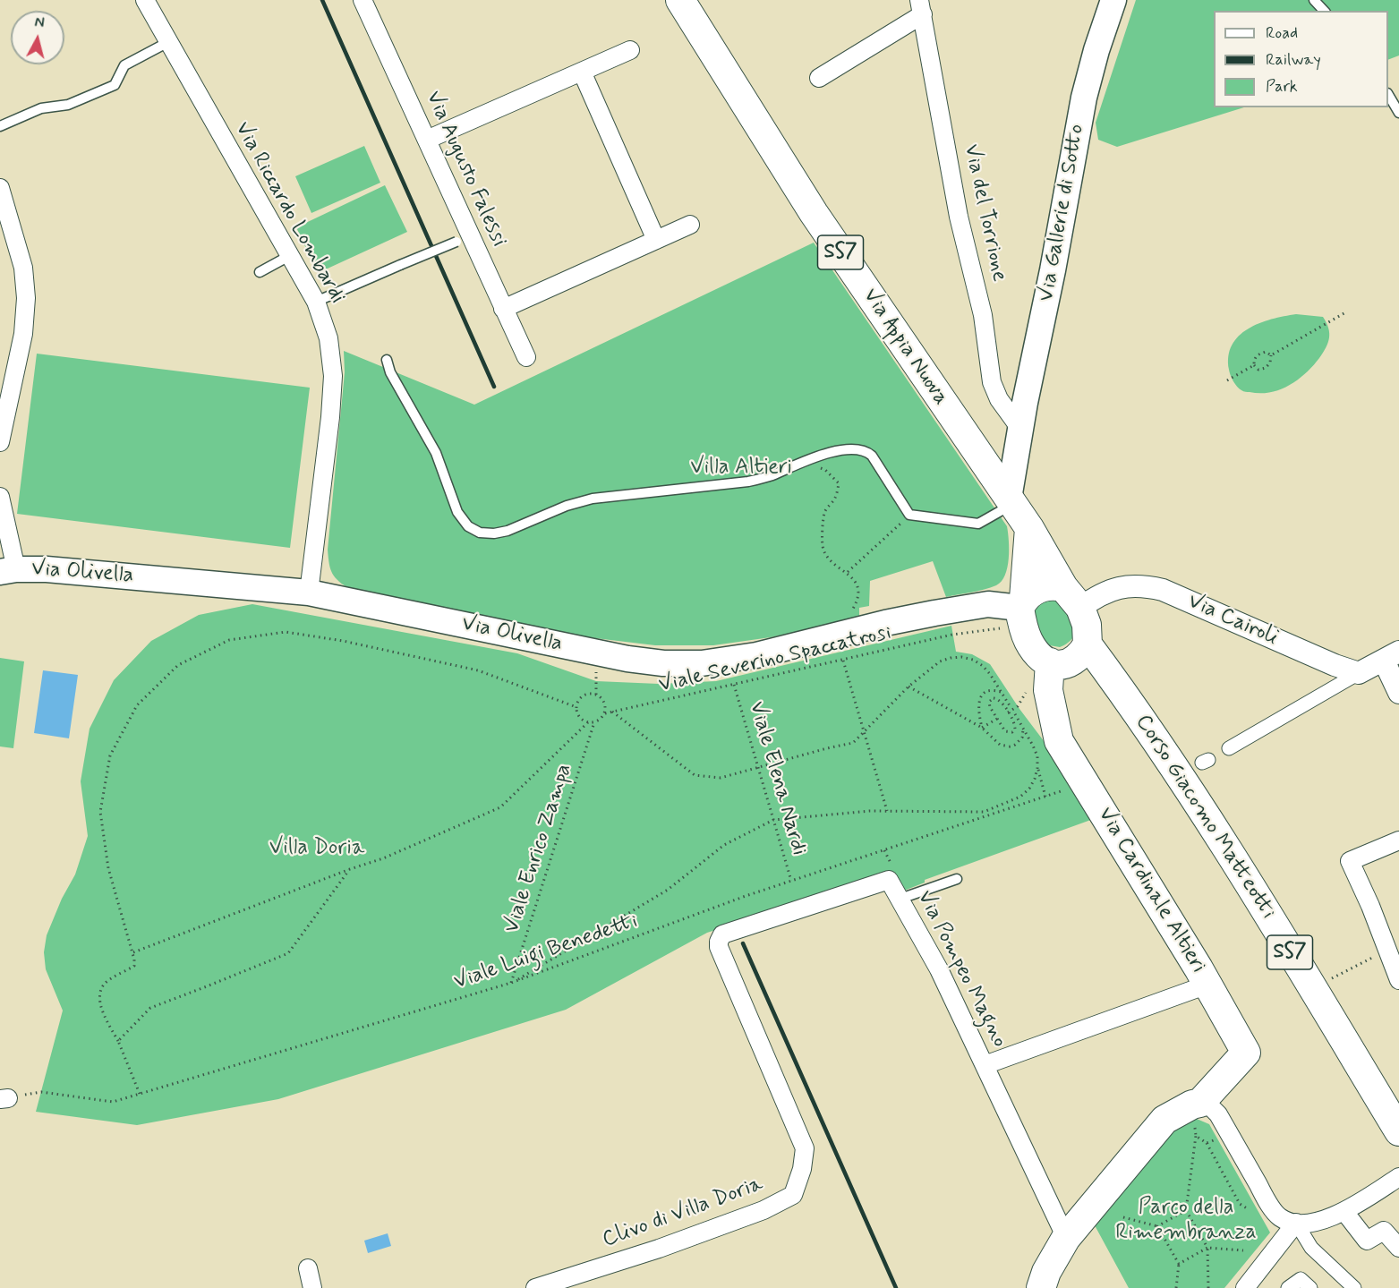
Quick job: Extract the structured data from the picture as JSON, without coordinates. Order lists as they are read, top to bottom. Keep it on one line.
{"streets":{"main road":["Via Gallerie di Sotto","SS7","Via Appia Nuova","Via Olivella","Corso Giacomo Matteotti","Via Cardinale Altieri"],"street":["Via Augusto Falessi","Via Riccardo Lombardi","Via del Torrione","Via Cairoli","Via Pompeo Magno","Clivo di Villa Doria"],"path":["Viale Severino Spaccatrosi","Viale Elena Nardi","Viale Enrico Zampa","Viale Luigi Benedetti"]},"crossings":[["Via Riccardo Lombardi","Via Olivella"],["Via del Torrione","Via Gallerie di Sotto"],["Via Gallerie di Sotto","Via Appia Nuova"],["Via Appia Nuova","Via Olivella"],["Via Appia Nuova","Via Cairoli"],["Via Appia Nuova","Viale Severino Spaccatrosi"],["Via Appia Nuova","Corso Giacomo Matteotti"],["Via Appia Nuova","Via Cardinale Altieri"],["Via Olivella","Via Cairoli"],["Via Olivella","Viale Severino Spaccatrosi"],["Via Olivella","Corso Giacomo Matteotti"],["Via Olivella","Via Cardinale Altieri"],["Via Cairoli","Viale Severino Spaccatrosi"],["Via Cairoli","Corso Giacomo Matteotti"],["Via Cairoli","Via Cardinale Altieri"],["Viale Severino Spaccatrosi","Viale Elena Nardi"],["Viale Severino Spaccatrosi","Corso Giacomo Matteotti"],["Viale Severino Spaccatrosi","Viale Enrico Zampa"],["Viale Severino Spaccatrosi","Via Cardinale Altieri"],["Viale Elena Nardi","Viale Luigi Benedetti"],["Corso Giacomo Matteotti","Via Cardinale Altieri"],["Viale Enrico Zampa","Viale Luigi Benedetti"],["Via Pompeo Magno","Clivo di Villa Doria"]],"parks":["Villa Altieri","Villa Doria","Parco della Rimembranza"],"legend":["Road","Railway","Park"],"north":"top"}
